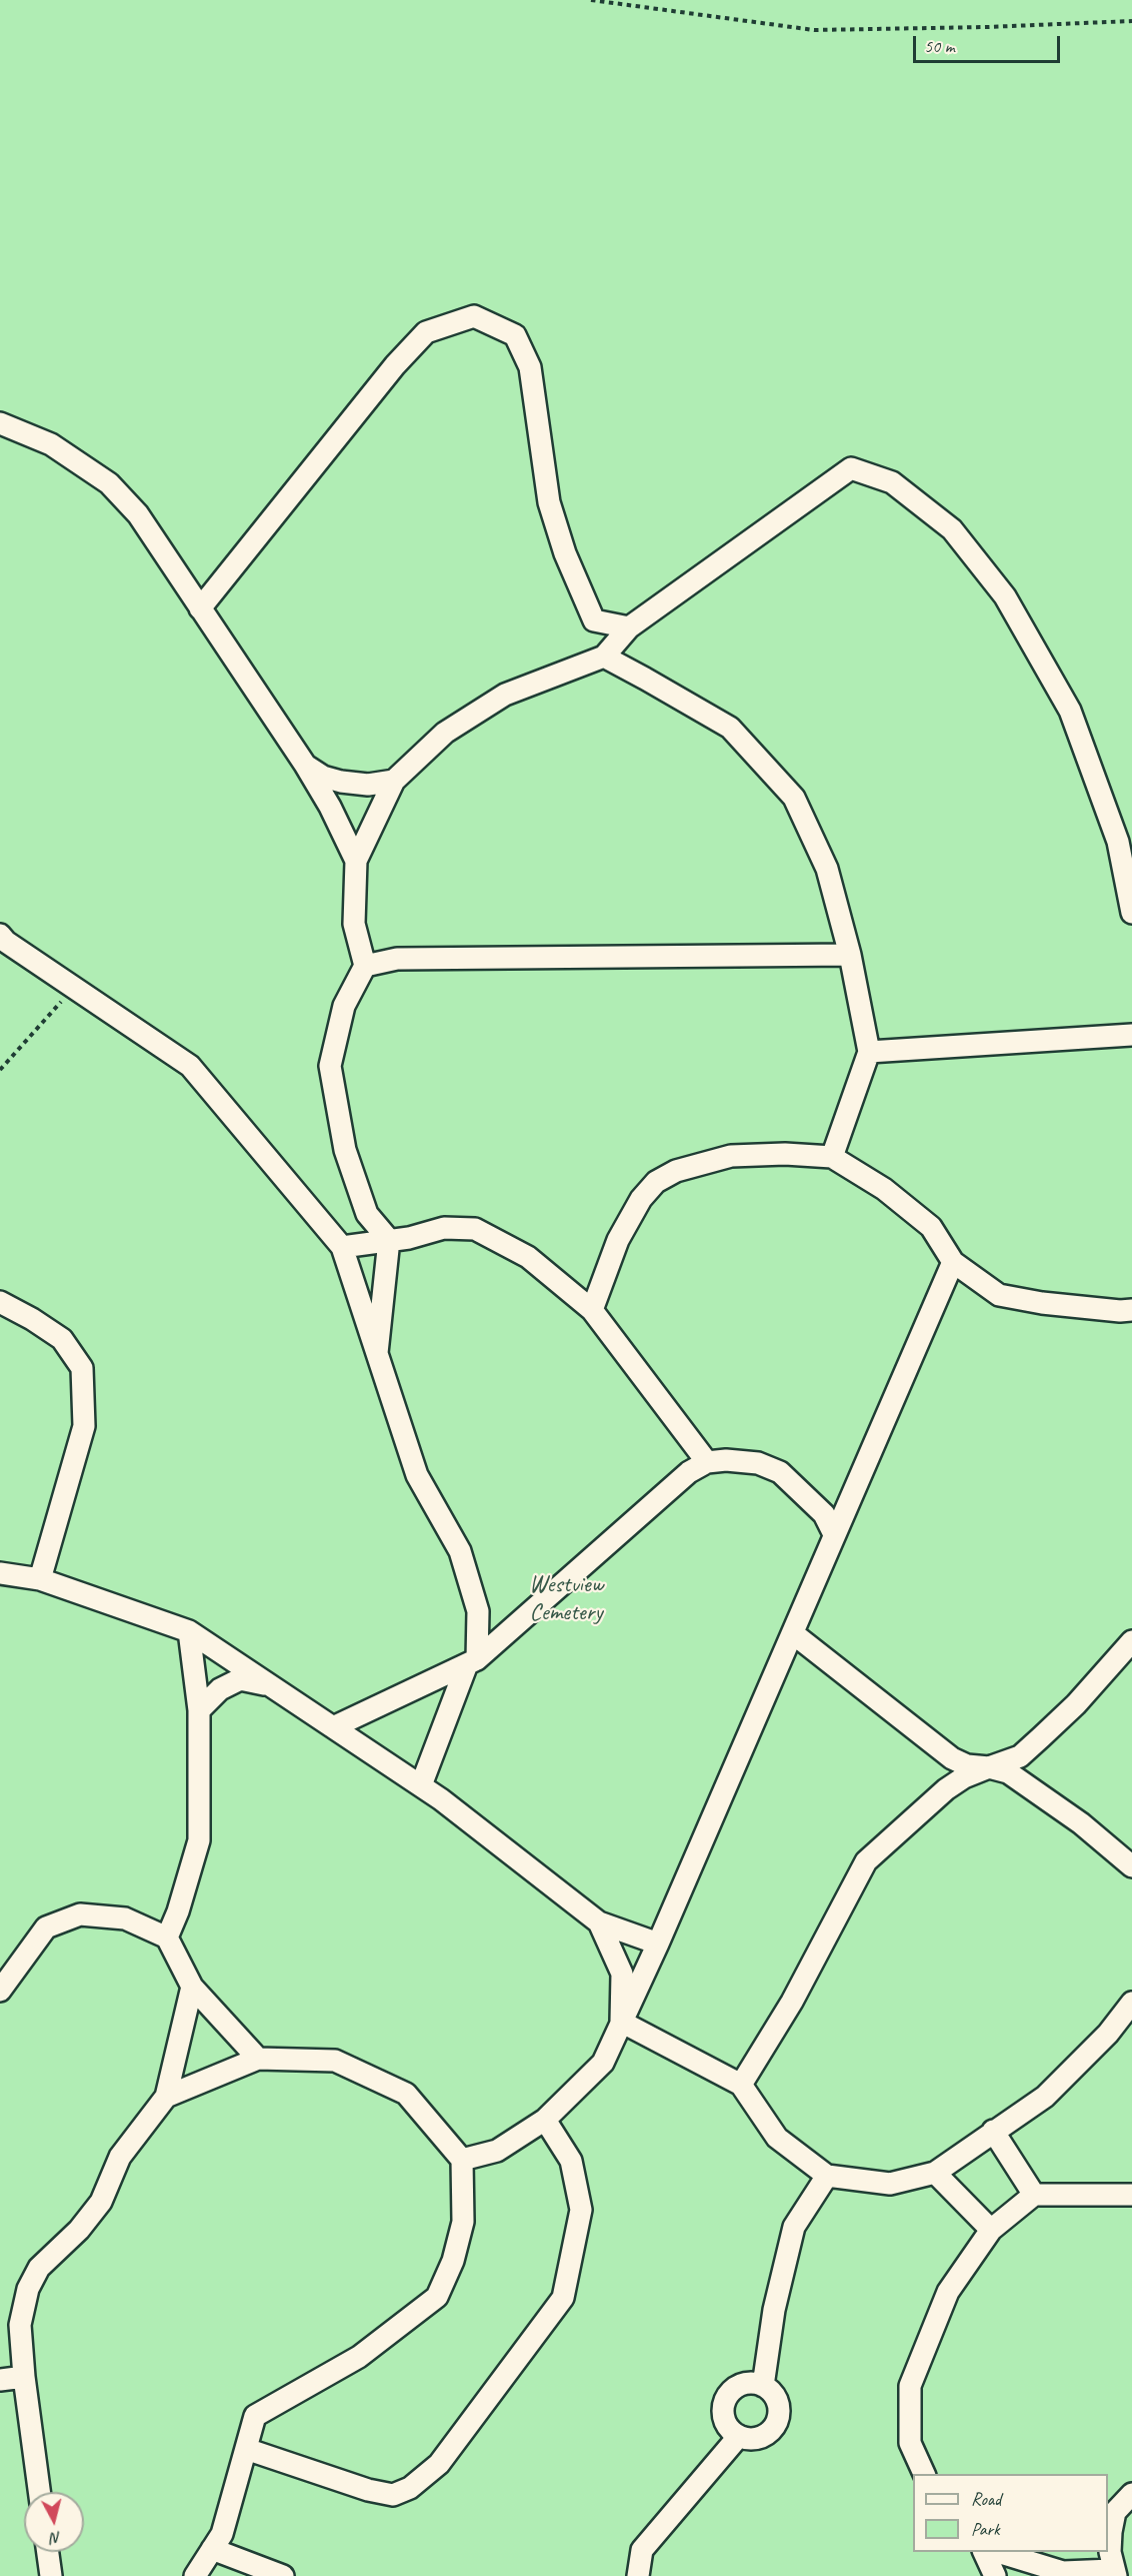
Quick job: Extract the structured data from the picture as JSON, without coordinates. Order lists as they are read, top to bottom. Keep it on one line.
{"parks":["Westview Cemetery"],"legend":["Road","Park"],"scale_bar":"50 m","north":"bottom"}
